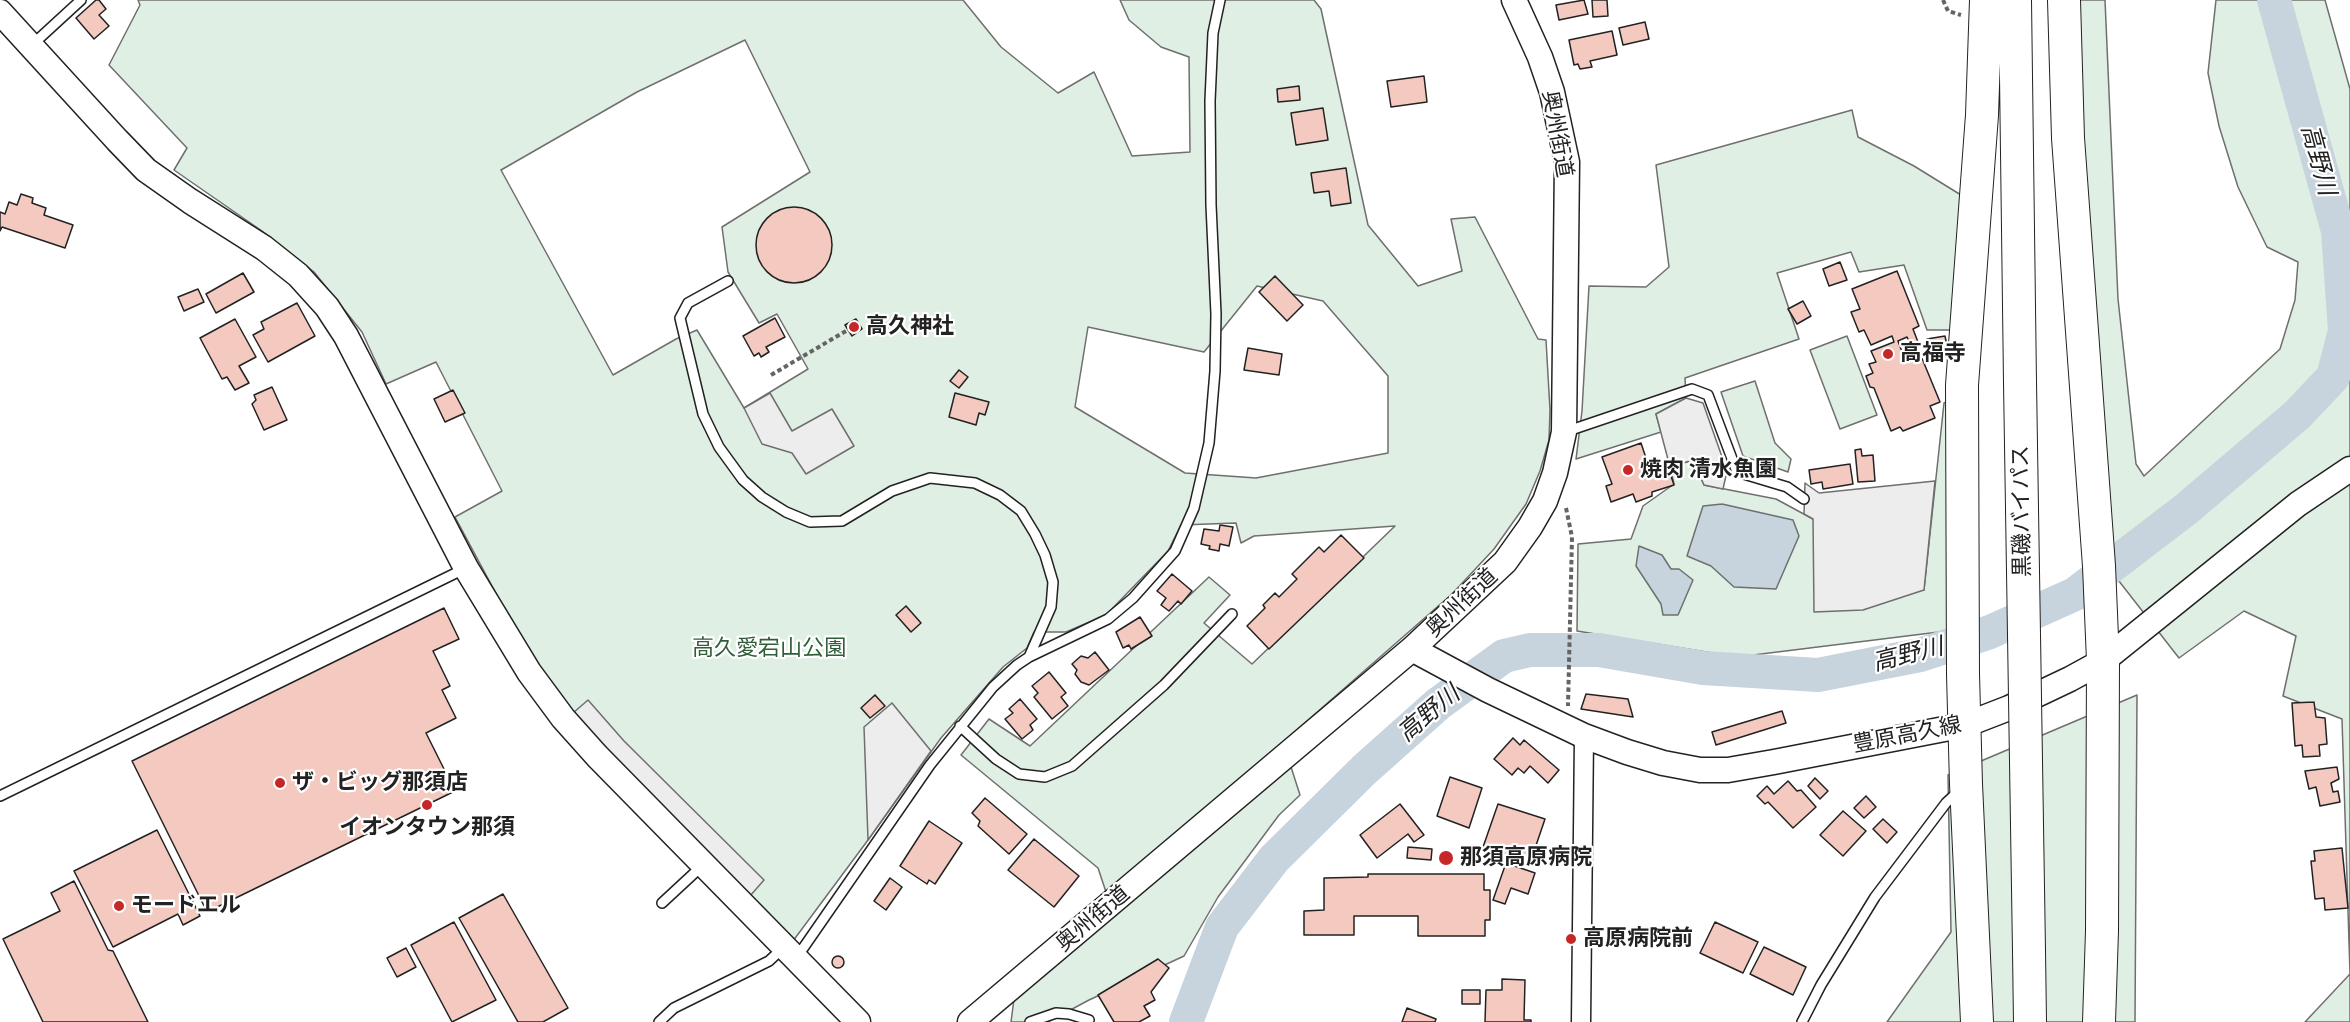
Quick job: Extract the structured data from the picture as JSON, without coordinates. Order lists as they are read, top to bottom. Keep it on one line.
{"streets":{"highway":["黒磯バイパス"],"main road":["奥州街道","豊原高久線"]},"crossings":[["奥州街道","豊原高久線"]],"water":["高野川"],"parks":["高久愛宕山公園"],"places":["高久神社","高福寺","焼肉 清水魚園","ザ・ビッグ那須店","イオンタウン那須","那須高原病院","モードエル","高原病院前"]}
